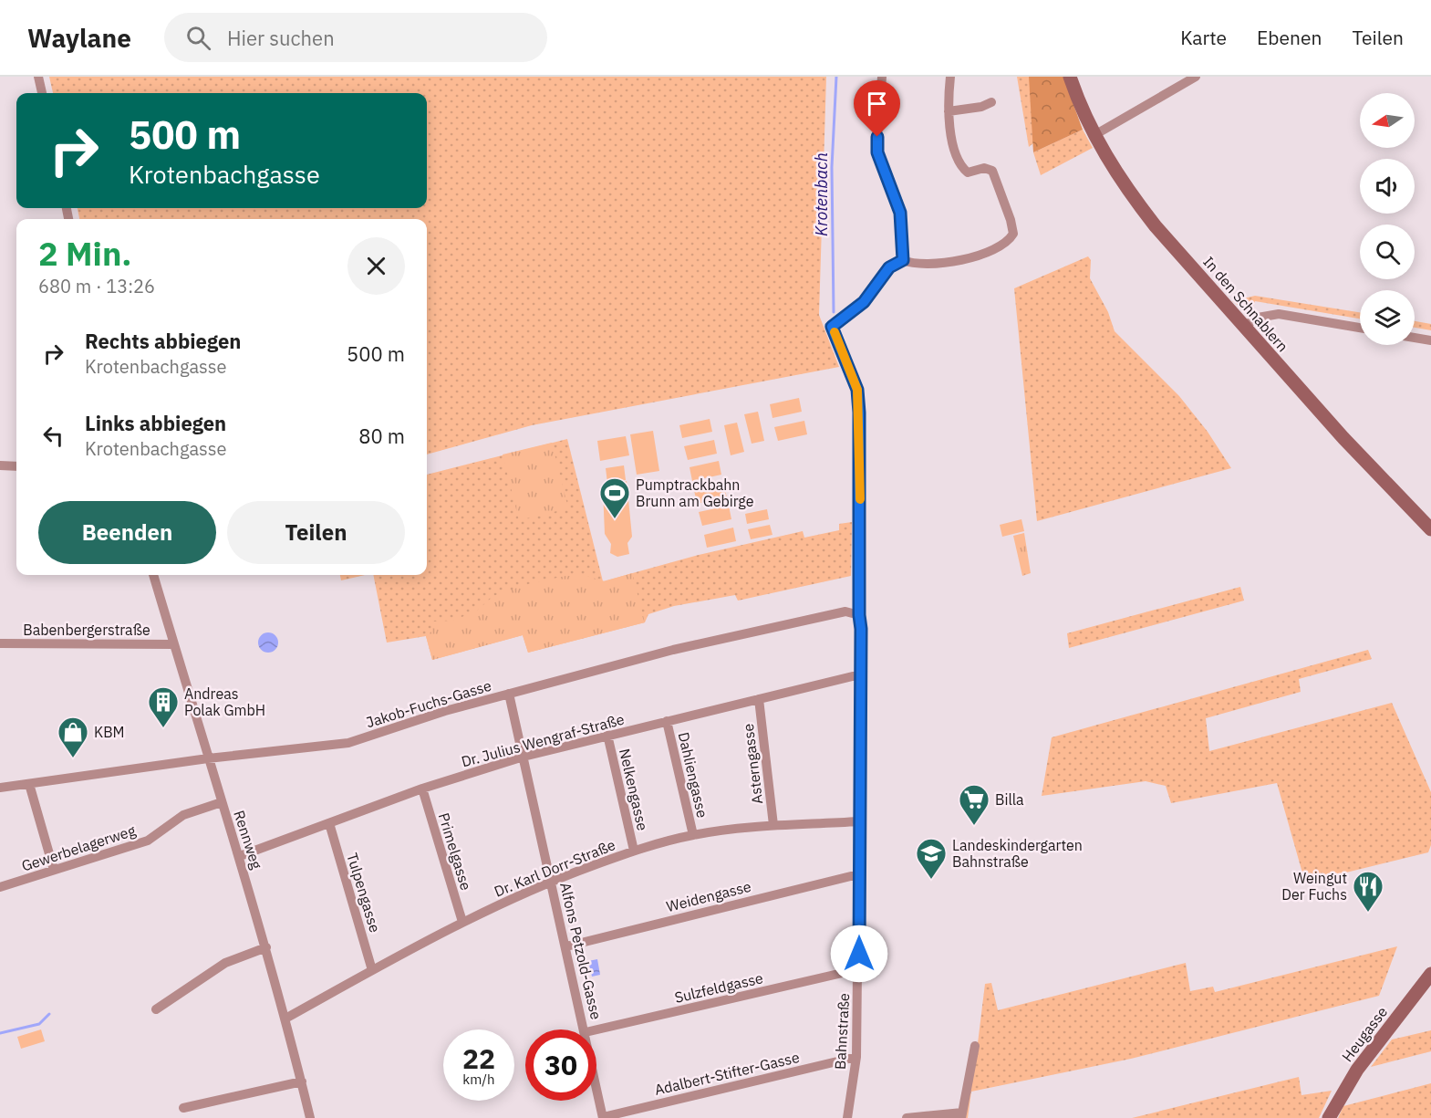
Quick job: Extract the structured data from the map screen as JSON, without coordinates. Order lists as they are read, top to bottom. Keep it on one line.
{"streets":{"street":["In den Schnablern","Babenbergerstraße","Jakob-Fuchs-Gasse","Dr. Julius Wengraf-Straße","Asterngasse","Dahliengasse","Nelkengasse","Rennweg","Gewerbelagerweg","Primelgasse","Dr. Karl Dorr-Straße","Tulpengasse","Weidengasse","Alfons Petzold-Gasse","Sulzfeldgasse","Bahnstraße","Heugasse","Adalbert-Stifter-Gasse"]},"crossings":[["Babenbergerstraße","Rennweg"],["Jakob-Fuchs-Gasse","Rennweg"],["Jakob-Fuchs-Gasse","Alfons Petzold-Gasse"],["Jakob-Fuchs-Gasse","Bahnstraße"],["Dr. Julius Wengraf-Straße","Asterngasse"],["Dr. Julius Wengraf-Straße","Dahliengasse"],["Dr. Julius Wengraf-Straße","Nelkengasse"],["Dr. Julius Wengraf-Straße","Rennweg"],["Dr. Julius Wengraf-Straße","Primelgasse"],["Dr. Julius Wengraf-Straße","Tulpengasse"],["Dr. Julius Wengraf-Straße","Alfons Petzold-Gasse"],["Dr. Julius Wengraf-Straße","Bahnstraße"],["Asterngasse","Dr. Karl Dorr-Straße"],["Dahliengasse","Dr. Karl Dorr-Straße"],["Nelkengasse","Dr. Karl Dorr-Straße"],["Rennweg","Gewerbelagerweg"],["Rennweg","Dr. Karl Dorr-Straße"],["Primelgasse","Dr. Karl Dorr-Straße"],["Dr. Karl Dorr-Straße","Tulpengasse"],["Dr. Karl Dorr-Straße","Alfons Petzold-Gasse"],["Dr. Karl Dorr-Straße","Bahnstraße"],["Weidengasse","Alfons Petzold-Gasse"],["Weidengasse","Bahnstraße"],["Alfons Petzold-Gasse","Adalbert-Stifter-Gasse"],["Sulzfeldgasse","Bahnstraße"],["Bahnstraße","Adalbert-Stifter-Gasse"]],"water":["Krotenbach"],"places":{"sports":["Pumptrackbahn Brunn am Gebirge"],"building":["Andreas Polak GmbH"],"shop":["KBM"],"supermarket":["Billa"],"school or university":["Landeskindergarten Bahnstraße"],"restaurant":["Weingut Der Fuchs"]},"north":"left","page":{"header":"Waylane","search":"Hier suchen","nav":["Karte","Ebenen","Teilen"],"turn":["500 m","Krotenbachgasse"],"heading":["2 Min.","680 m · 13:26"],"list":[{"name":"Rechts abbiegen","note":"Krotenbachgasse","value":"500 m"},{"name":"Links abbiegen","note":"Krotenbachgasse","value":"80 m"}],"buttons":["Beenden","Teilen"],"speed":"22 km/h","limit":"30"}}
